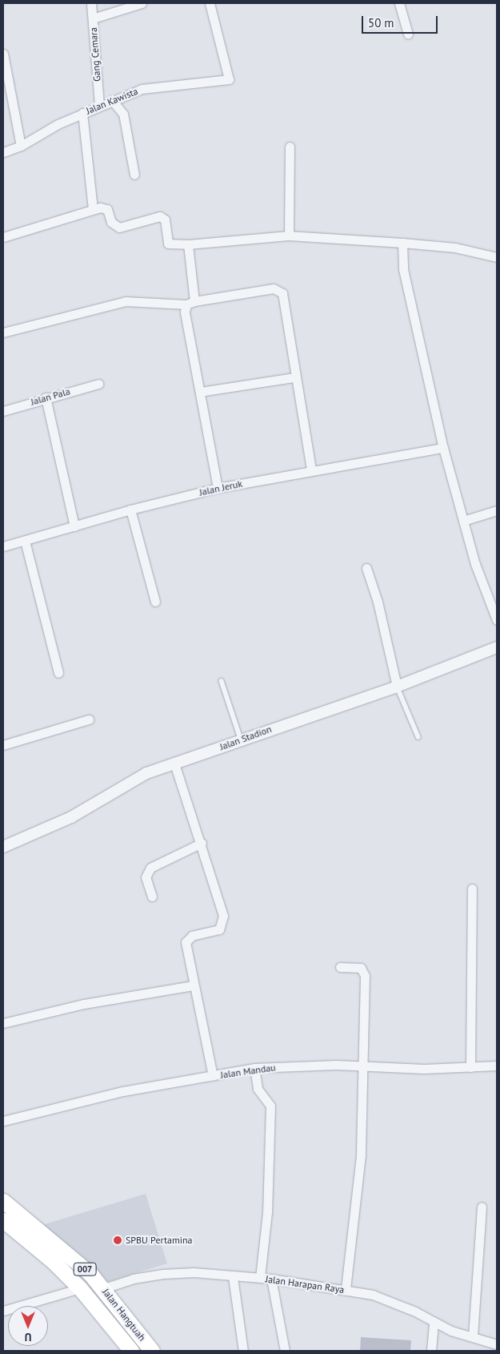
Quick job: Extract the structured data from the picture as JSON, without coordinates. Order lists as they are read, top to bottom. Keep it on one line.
{"streets":{"highway":["007","Jalan Hangtuah"],"street":["Gang Cemara","Jalan Kawista","Jalan Pala","Jalan Jeruk","Jalan Stadion","Jalan Mandau","Jalan Harapan Raya"]},"crossings":[["Gang Cemara","Jalan Kawista"],["Jalan Harapan Raya","Jalan Hangtuah"]],"places":["SPBU Pertamina"],"scale_bar":"50 m","north":"bottom"}
